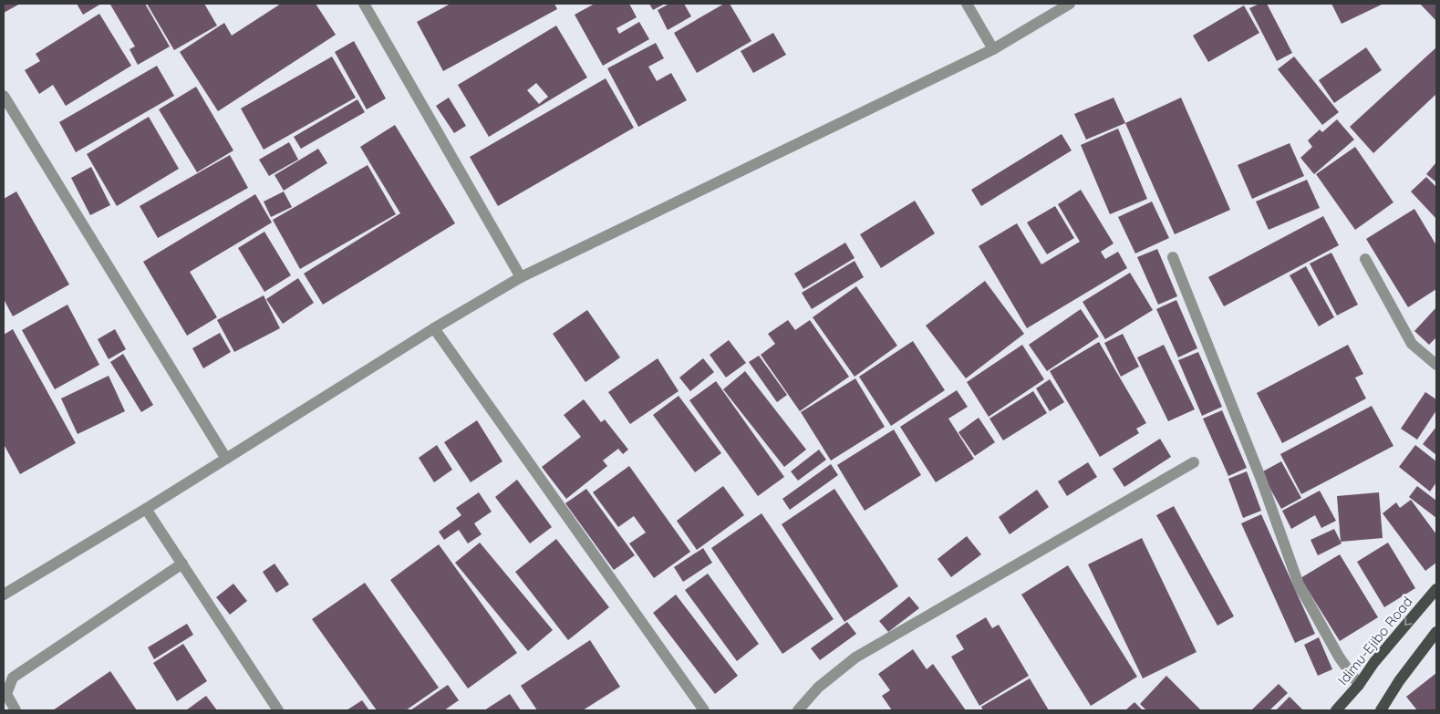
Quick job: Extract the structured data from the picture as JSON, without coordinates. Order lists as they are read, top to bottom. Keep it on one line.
{"streets":{"main road":["Idimu-Ejibo Road"]}}
